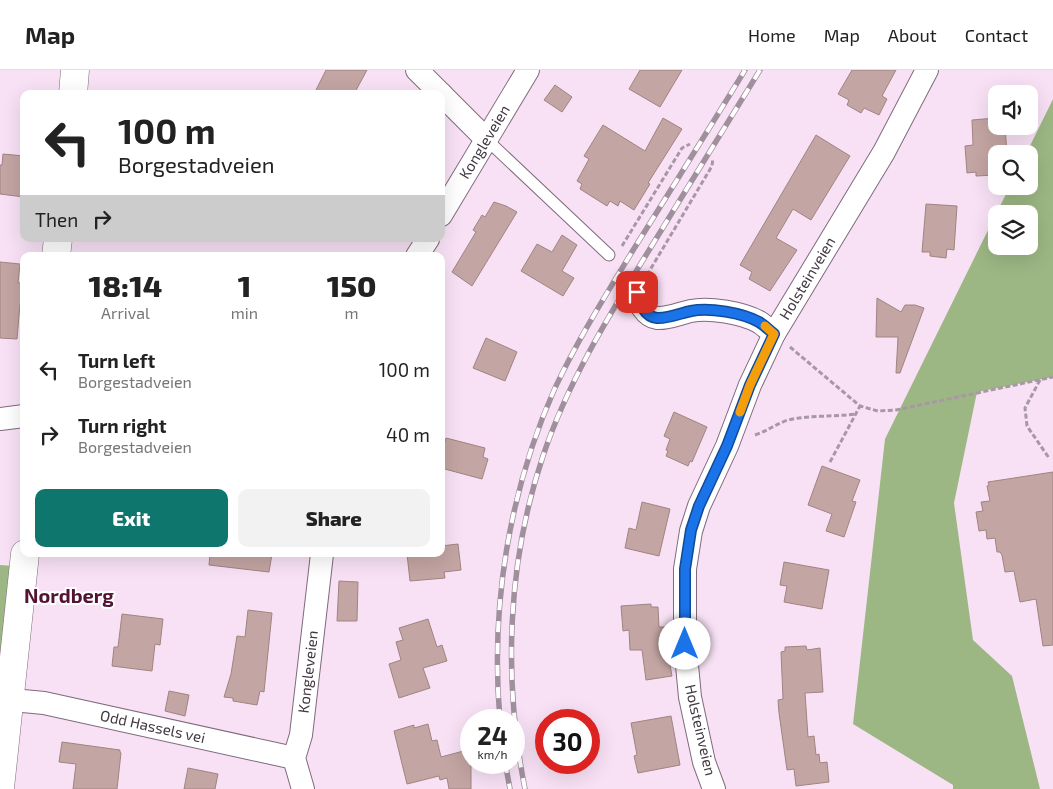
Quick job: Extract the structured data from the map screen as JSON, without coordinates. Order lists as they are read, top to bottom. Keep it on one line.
{"streets":{"street":["Kongleveien","Holsteinveien","Odd Hassels vei"]},"crossings":[["Kongleveien","Odd Hassels vei"]],"districts":["Nordberg"],"page":{"header":"Map","nav":["Home","Map","About","Contact"],"turn":["100 m","Borgestadveien"],"then":"Then","eta":["18:14","Arrival","1","min","150","m"],"list":[{"name":"Turn left","note":"Borgestadveien","value":"100 m"},{"name":"Turn right","note":"Borgestadveien","value":"40 m"}],"buttons":["Exit","Share"],"speed":"24 km/h","limit":"30"}}
